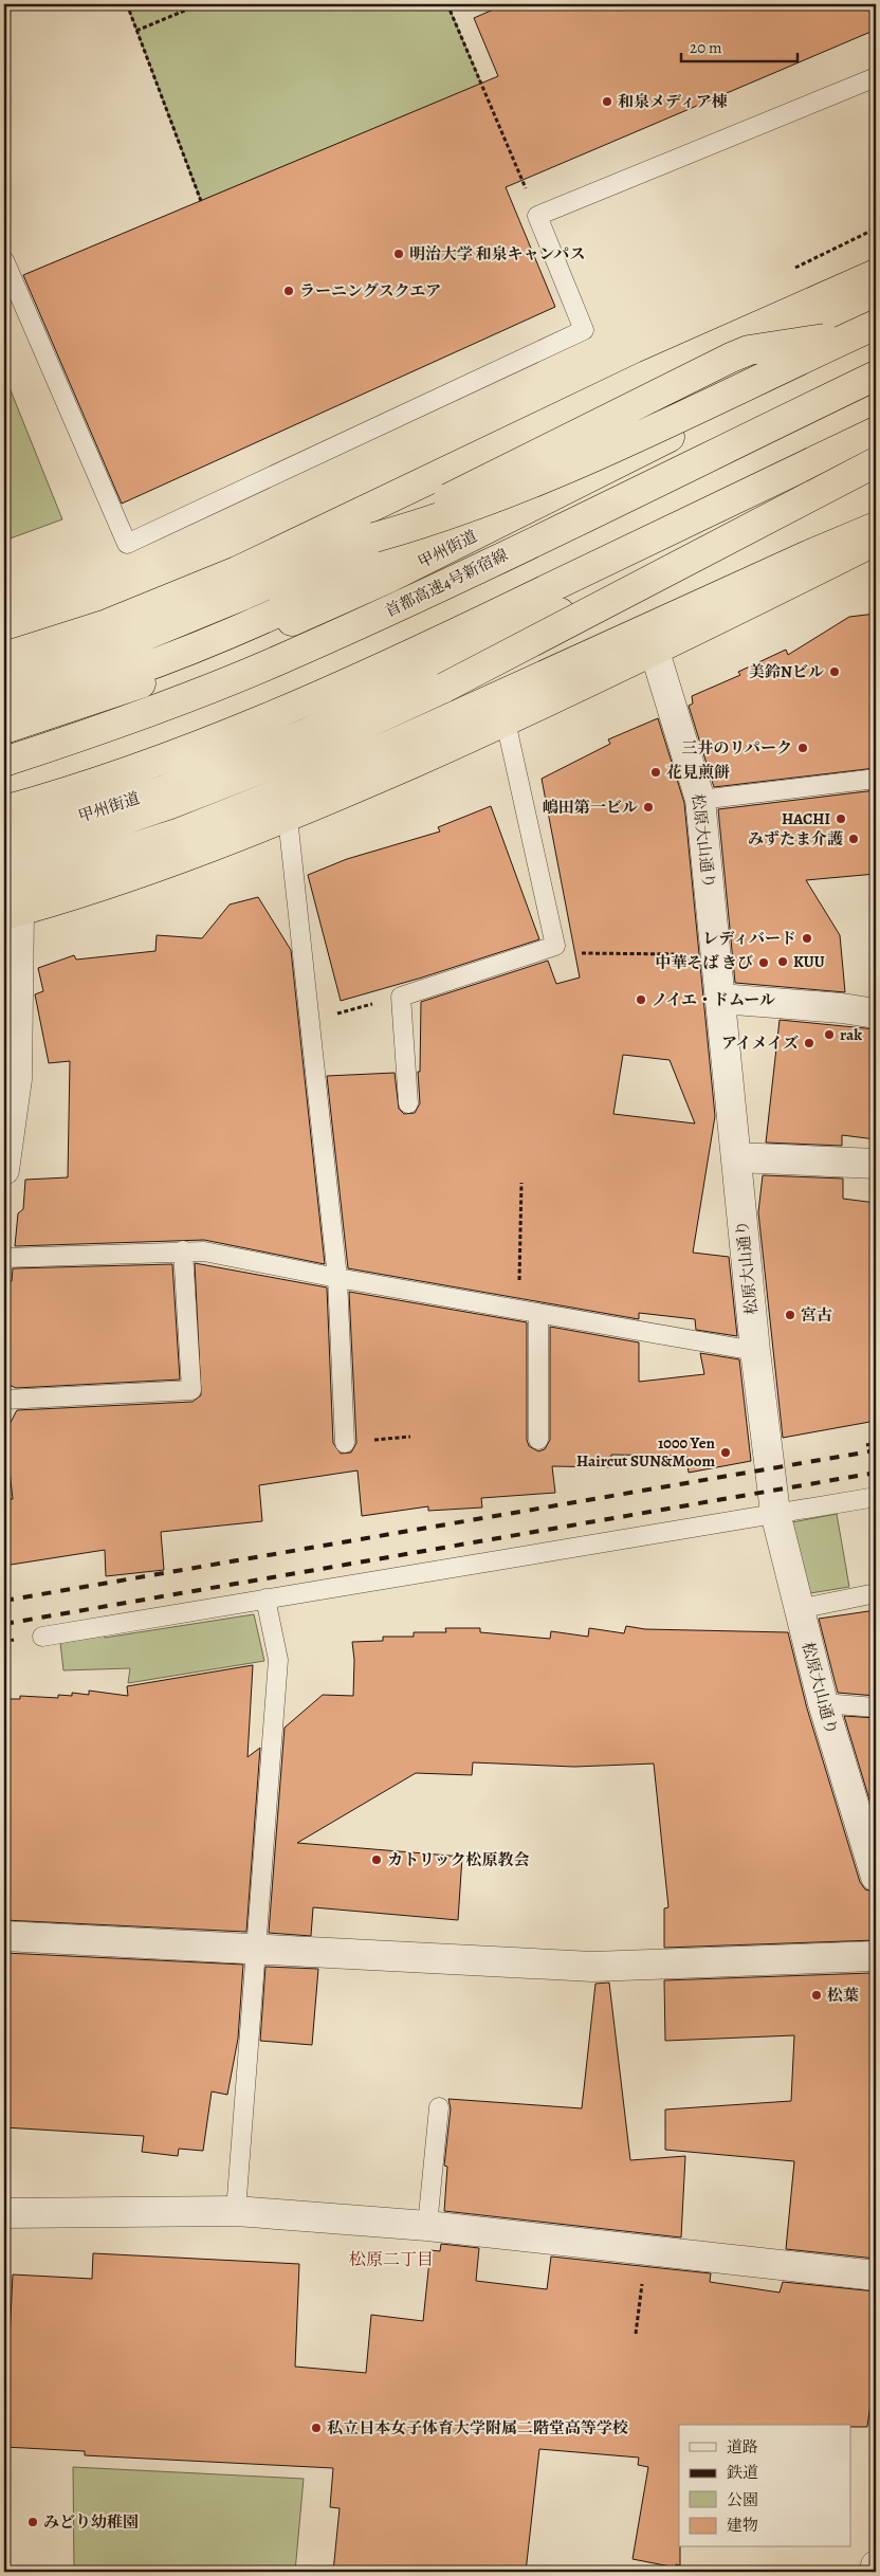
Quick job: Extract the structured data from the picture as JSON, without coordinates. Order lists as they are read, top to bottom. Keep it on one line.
{"streets":{"highway":["甲州街道","首都高速4号新宿線"],"street":["松原大山通り"]},"districts":["松原二丁目"],"places":["和泉メディア棟","明治大学 和泉キャンパス","ラーニングスクエア","美鈴Nビル","三井のリパーク","花見煎餅","嶋田第一ビル","HACHI","みずたま介護","レディバード","KUU","中華そば きび","ノイエ・ドムール","rak","アイメイズ","宮古","1000 Yen Haircut SUN&Moom","カトリック松原教会","松葉","私立日本女子体育大学附属二階堂高等学校","みどり幼稚園"],"legend":["道路","鉄道","公園","建物"],"scale_bar":"20 m"}
